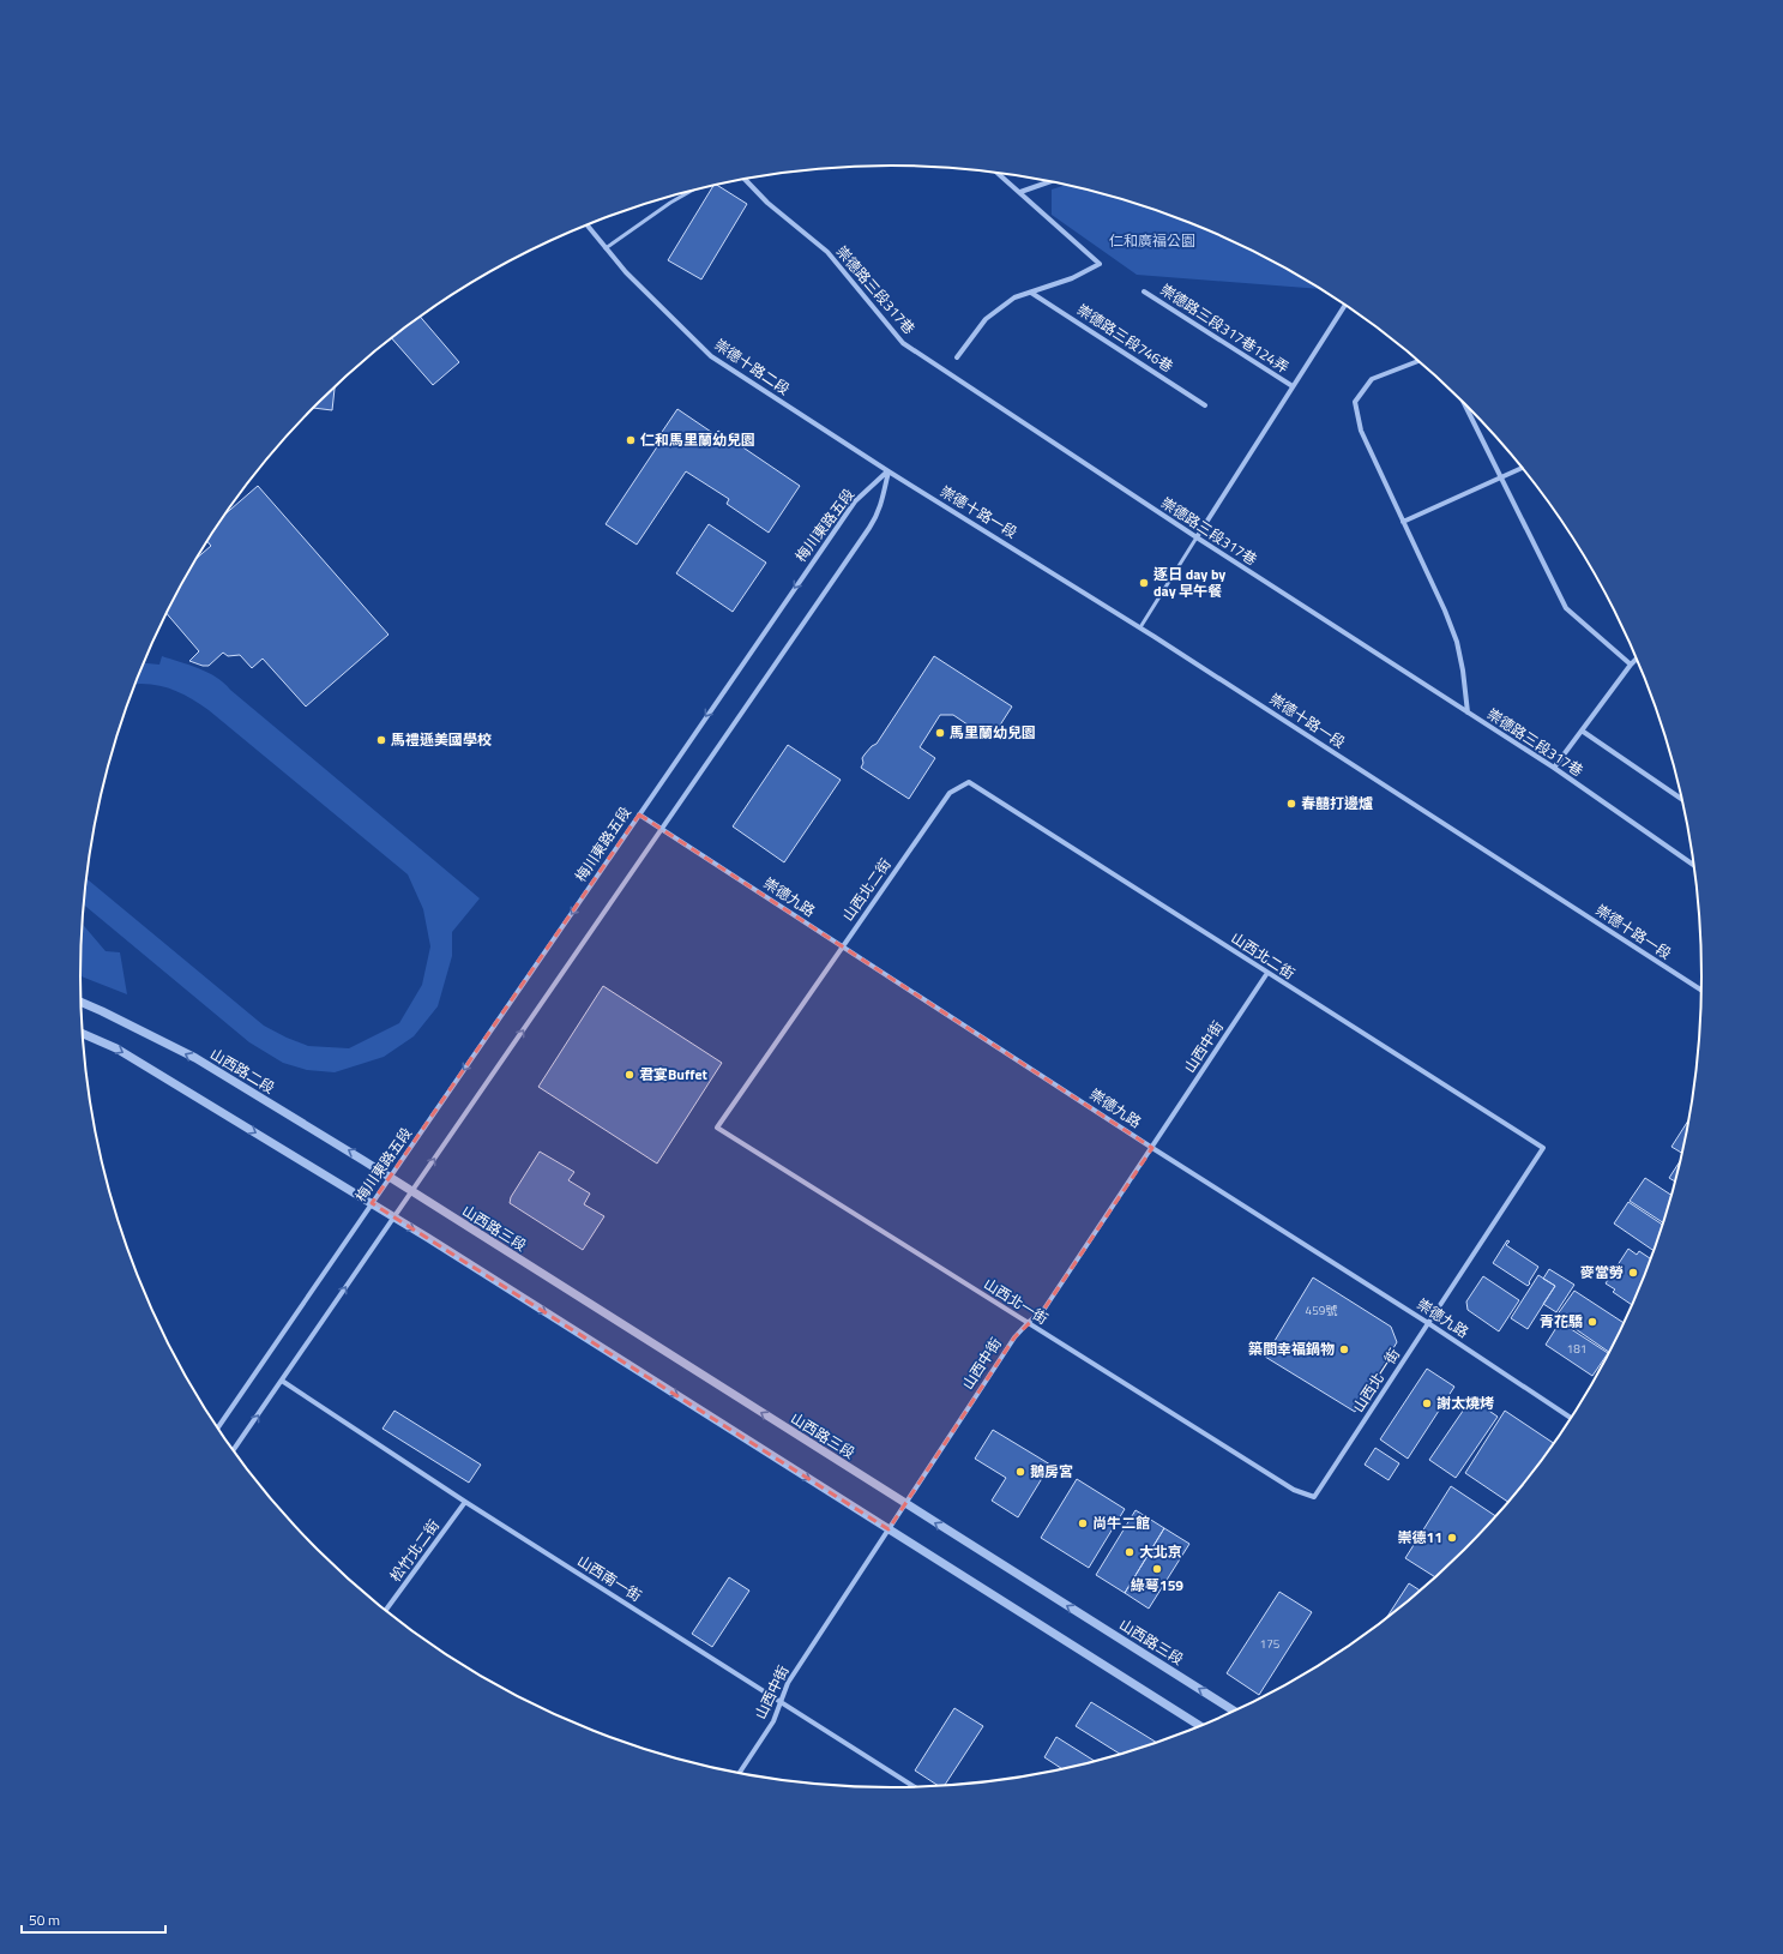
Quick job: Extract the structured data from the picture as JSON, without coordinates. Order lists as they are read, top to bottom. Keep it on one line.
{"streets":{"street":["崇德路三段317巷","崇德路三段317巷124弄","崇德路三段746巷","崇德十路二段","崇德十路一段","梅川東路五段","山西北二街","崇德九路","山西中街","山西路二段","山西路三段","山西北一街","松竹北二街","山西南一街"]},"crossings":[["崇德路三段317巷","崇德路三段317巷124弄"],["崇德十路二段","崇德十路一段"],["崇德十路二段","梅川東路五段"],["崇德十路一段","梅川東路五段"],["梅川東路五段","崇德九路"],["梅川東路五段","山西路二段"],["梅川東路五段","山西路三段"],["山西北二街","崇德九路"],["山西北二街","山西中街"],["山西北二街","山西北一街"],["崇德九路","山西中街"],["崇德九路","山西北一街"],["山西中街","山西路三段"],["山西中街","山西北一街"],["山西中街","山西南一街"],["山西路二段","山西路三段"],["松竹北二街","山西南一街"]],"parks":["仁和廣福公園"],"places":["仁和馬里蘭幼兒園","逐日 day by day 早午餐","馬里蘭幼兒園","馬禮遜美國學校","春囍打邊爐","君宴Buffet","麥當勞","青花驕","築間幸福鍋物","謝太燒烤","鵝房宮","尚牛二館","崇德11","大北京","綠萼159"],"house_numbers":["459號","181","175"],"scale_bar":"50 m"}
